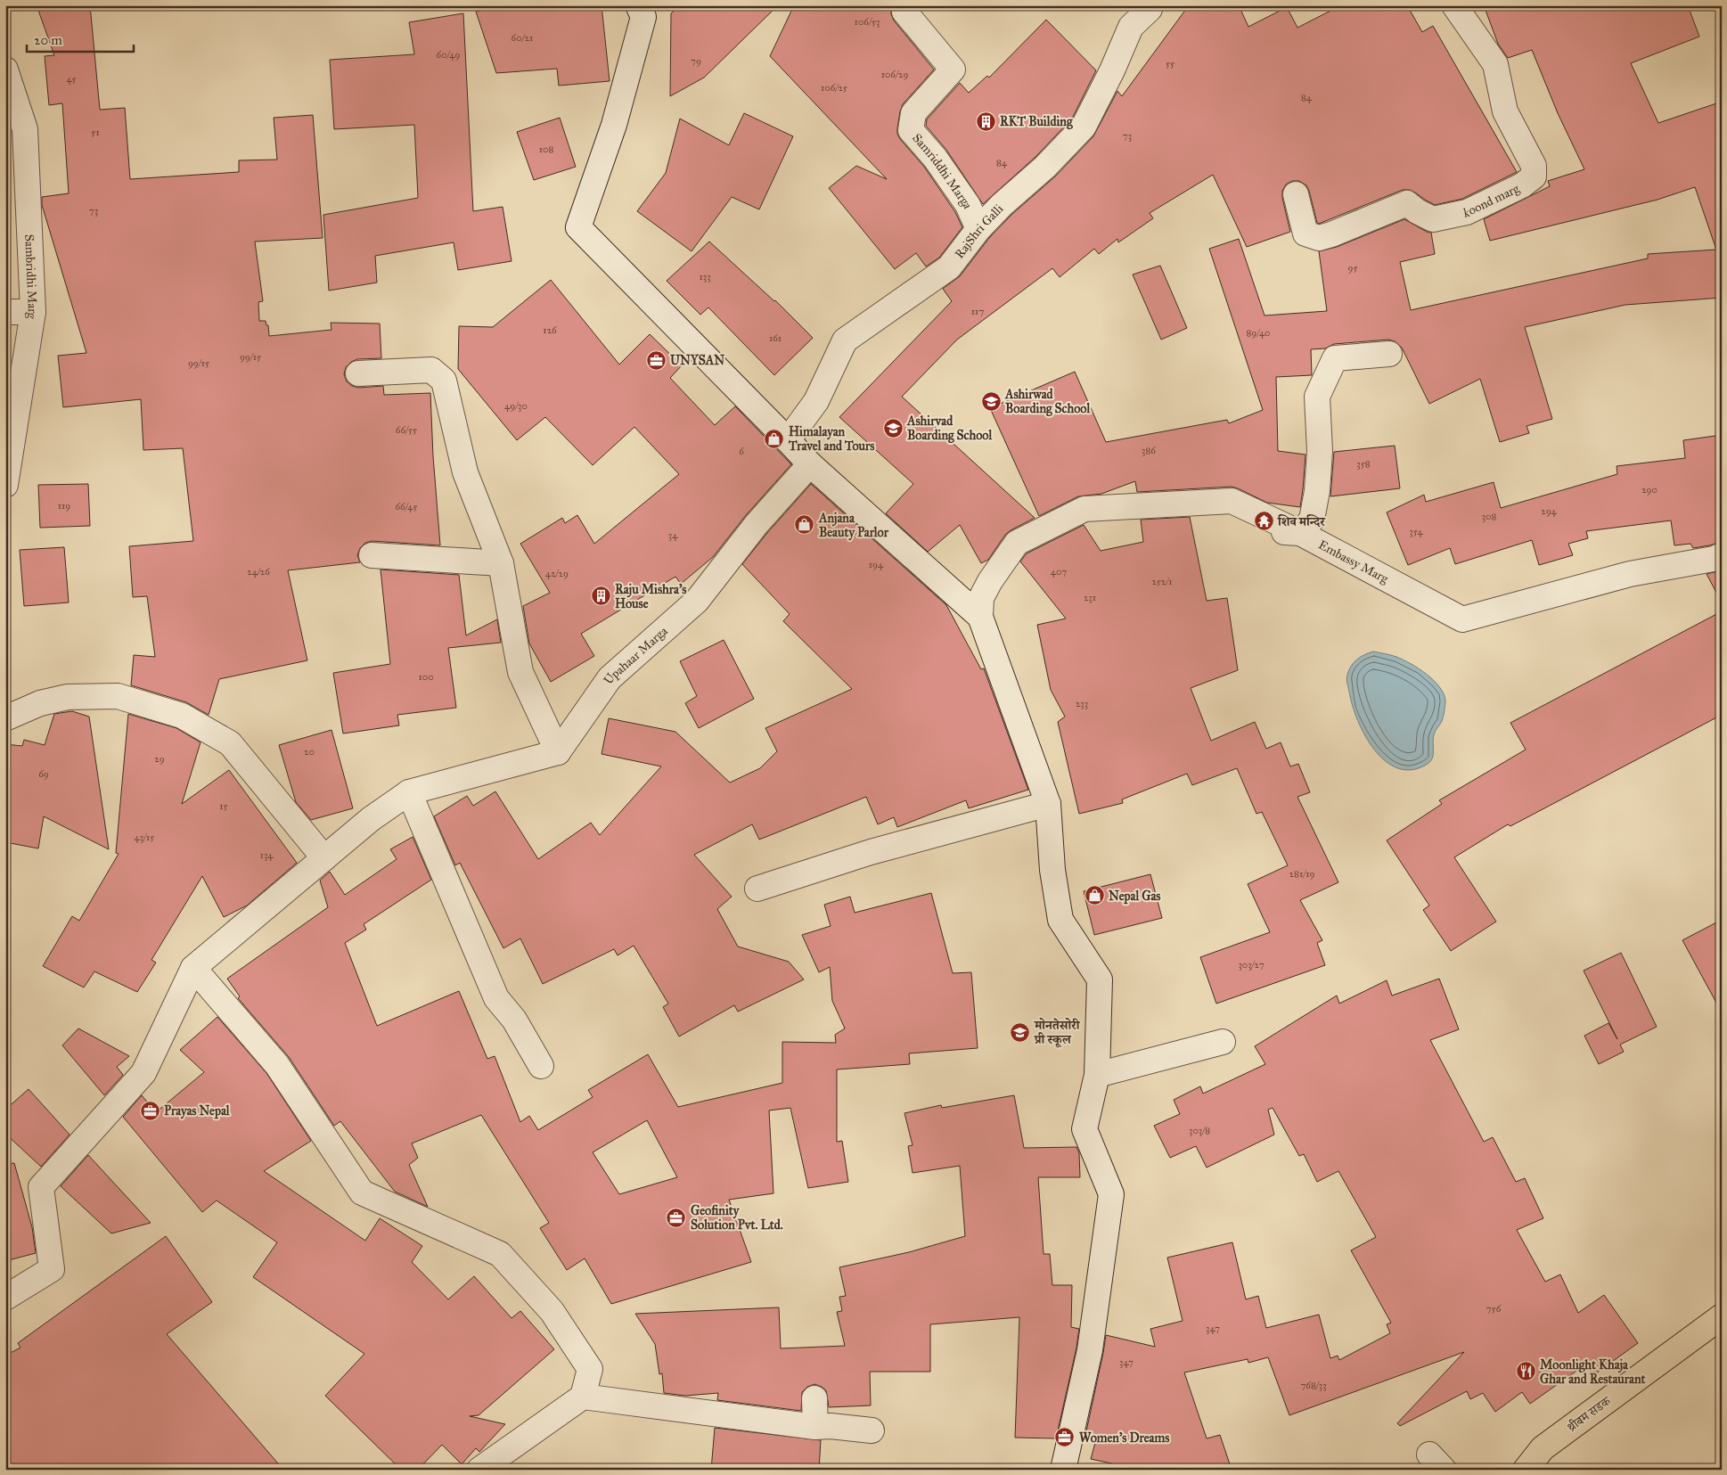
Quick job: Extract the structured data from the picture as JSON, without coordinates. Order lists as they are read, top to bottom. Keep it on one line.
{"streets":{"main road":["थ्रीबम सडक"],"street":["Samriddhi Marga","koond marg","RajShri Galli","Sambridhi Marg","Embassy Marg","Upahaar Marga"]},"crossings":[["Samriddhi Marga","RajShri Galli"]],"places":{"building":["RKT Building","Raju Mishra's House"],"office":["UNYSAN","Prayas Nepal","Geofinity Solution Pvt. Ltd.","Women's Dreams"],"school or university":["Ashirwad Boarding School","Ashirvad Boarding School","मोनतेसोरी प्री स्कूल"],"shop":["Himalayan Travel and Tours","Anjana Beauty Parlor","Nepal Gas"],"temple":["शिव मन्दिर"],"restaurant":["Moonlight Khaja Ghar and Restaurant"]},"house_numbers":["106/53","60/21","60/49","79","55","106/29","45","106/25","84","51","73","108","84","73","95","133","117","126","89/40","161","99/15","99/15","49/30","66/55","386","6","358","290","119","66/45","294","308","354","34","194","24/26","407","42/29","252/1","231","100","233","20","29","69","15","43/15","134","281/19","303/27","303/8","756","347","347","768/33"],"scale_bar":"20 m"}
